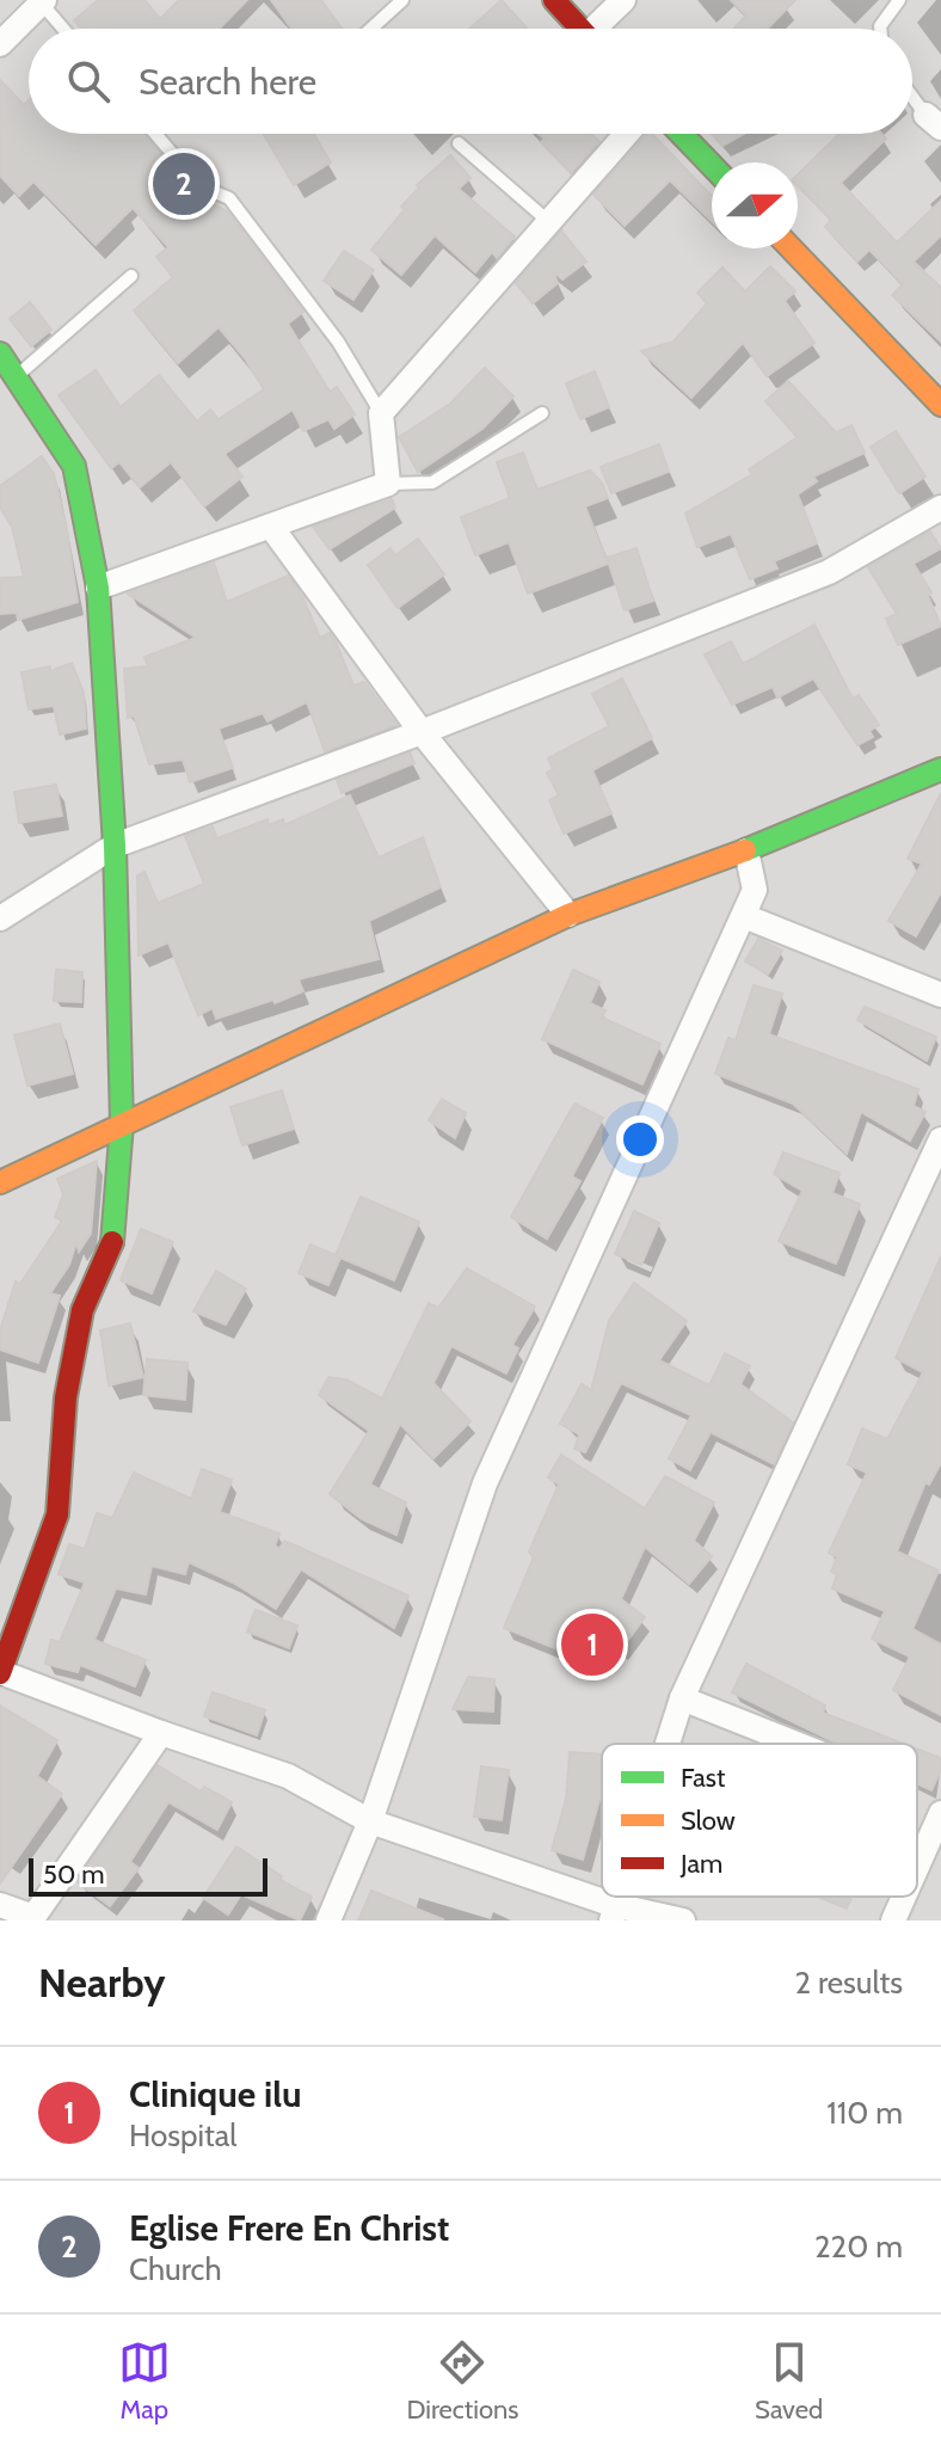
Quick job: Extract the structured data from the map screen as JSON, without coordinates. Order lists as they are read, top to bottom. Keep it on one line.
{"legend":["Fast","Slow","Jam"],"scale_bar":"50 m","north":"right","page":{"search":"Search here","pins":["2","1"],"scale":"50 m","heading":["Nearby","2 results"],"list":[{"mark":"1","name":"Clinique ilu","note":"Hospital","value":"110 m"},{"mark":"2","name":"Eglise Frere En Christ","note":"Church","value":"220 m"}],"nav":["Map","Directions","Saved"]}}
